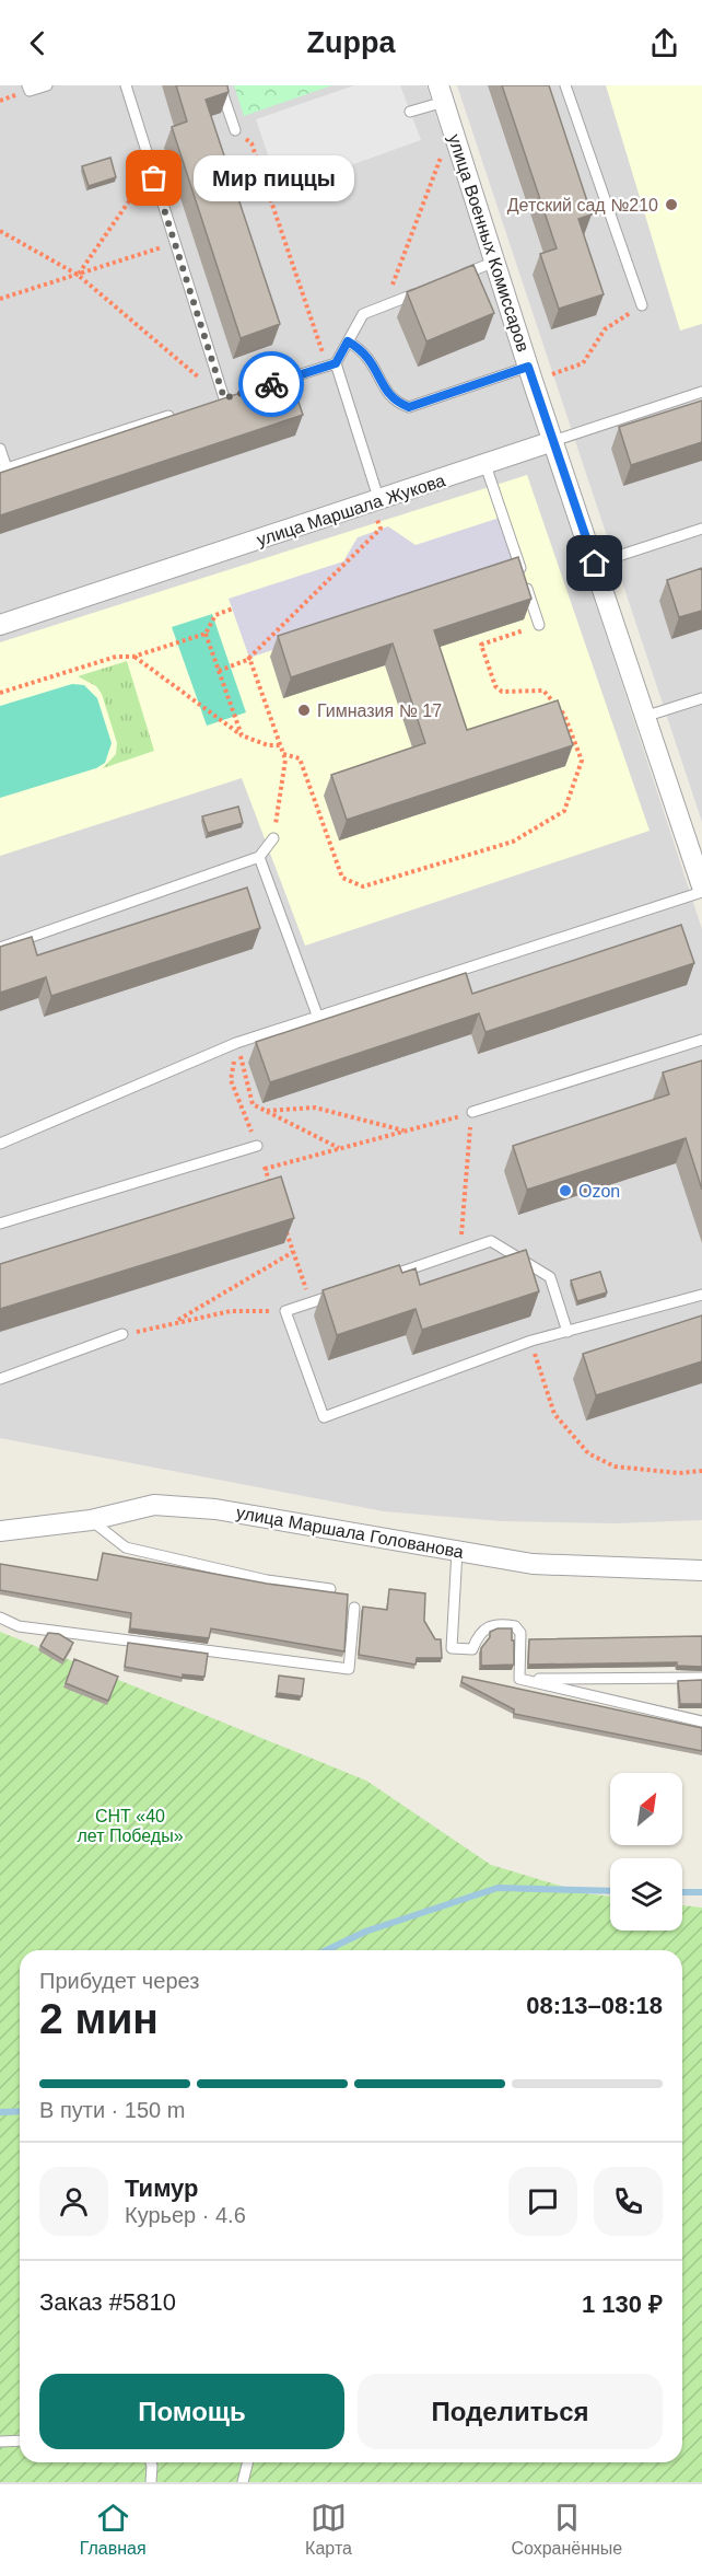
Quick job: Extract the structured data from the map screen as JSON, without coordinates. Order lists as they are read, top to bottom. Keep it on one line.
{"streets":{"street":["улица Военных Комиссаров","улица Маршала Жукова","улица Маршала Голованова"]},"crossings":[["улица Военных Комиссаров","улица Маршала Жукова"]],"parks":["СНТ «40 лет Победы»"],"places":["Мир пиццы","Детский сад №210","Гимназия № 17","Ozon"],"north":"top right","page":{"header":"Zuppa","bubble":"Мир пиццы","heading":["2 мин","Прибудет через","08:13–08:18"],"panel":["Тимур","Курьер · 4.6","Заказ #5810","1 130 ₽"],"bar":"В пути · 150 m","buttons":["Помощь","Поделиться"],"tabs":["Главная","Карта","Сохранённые"]}}
